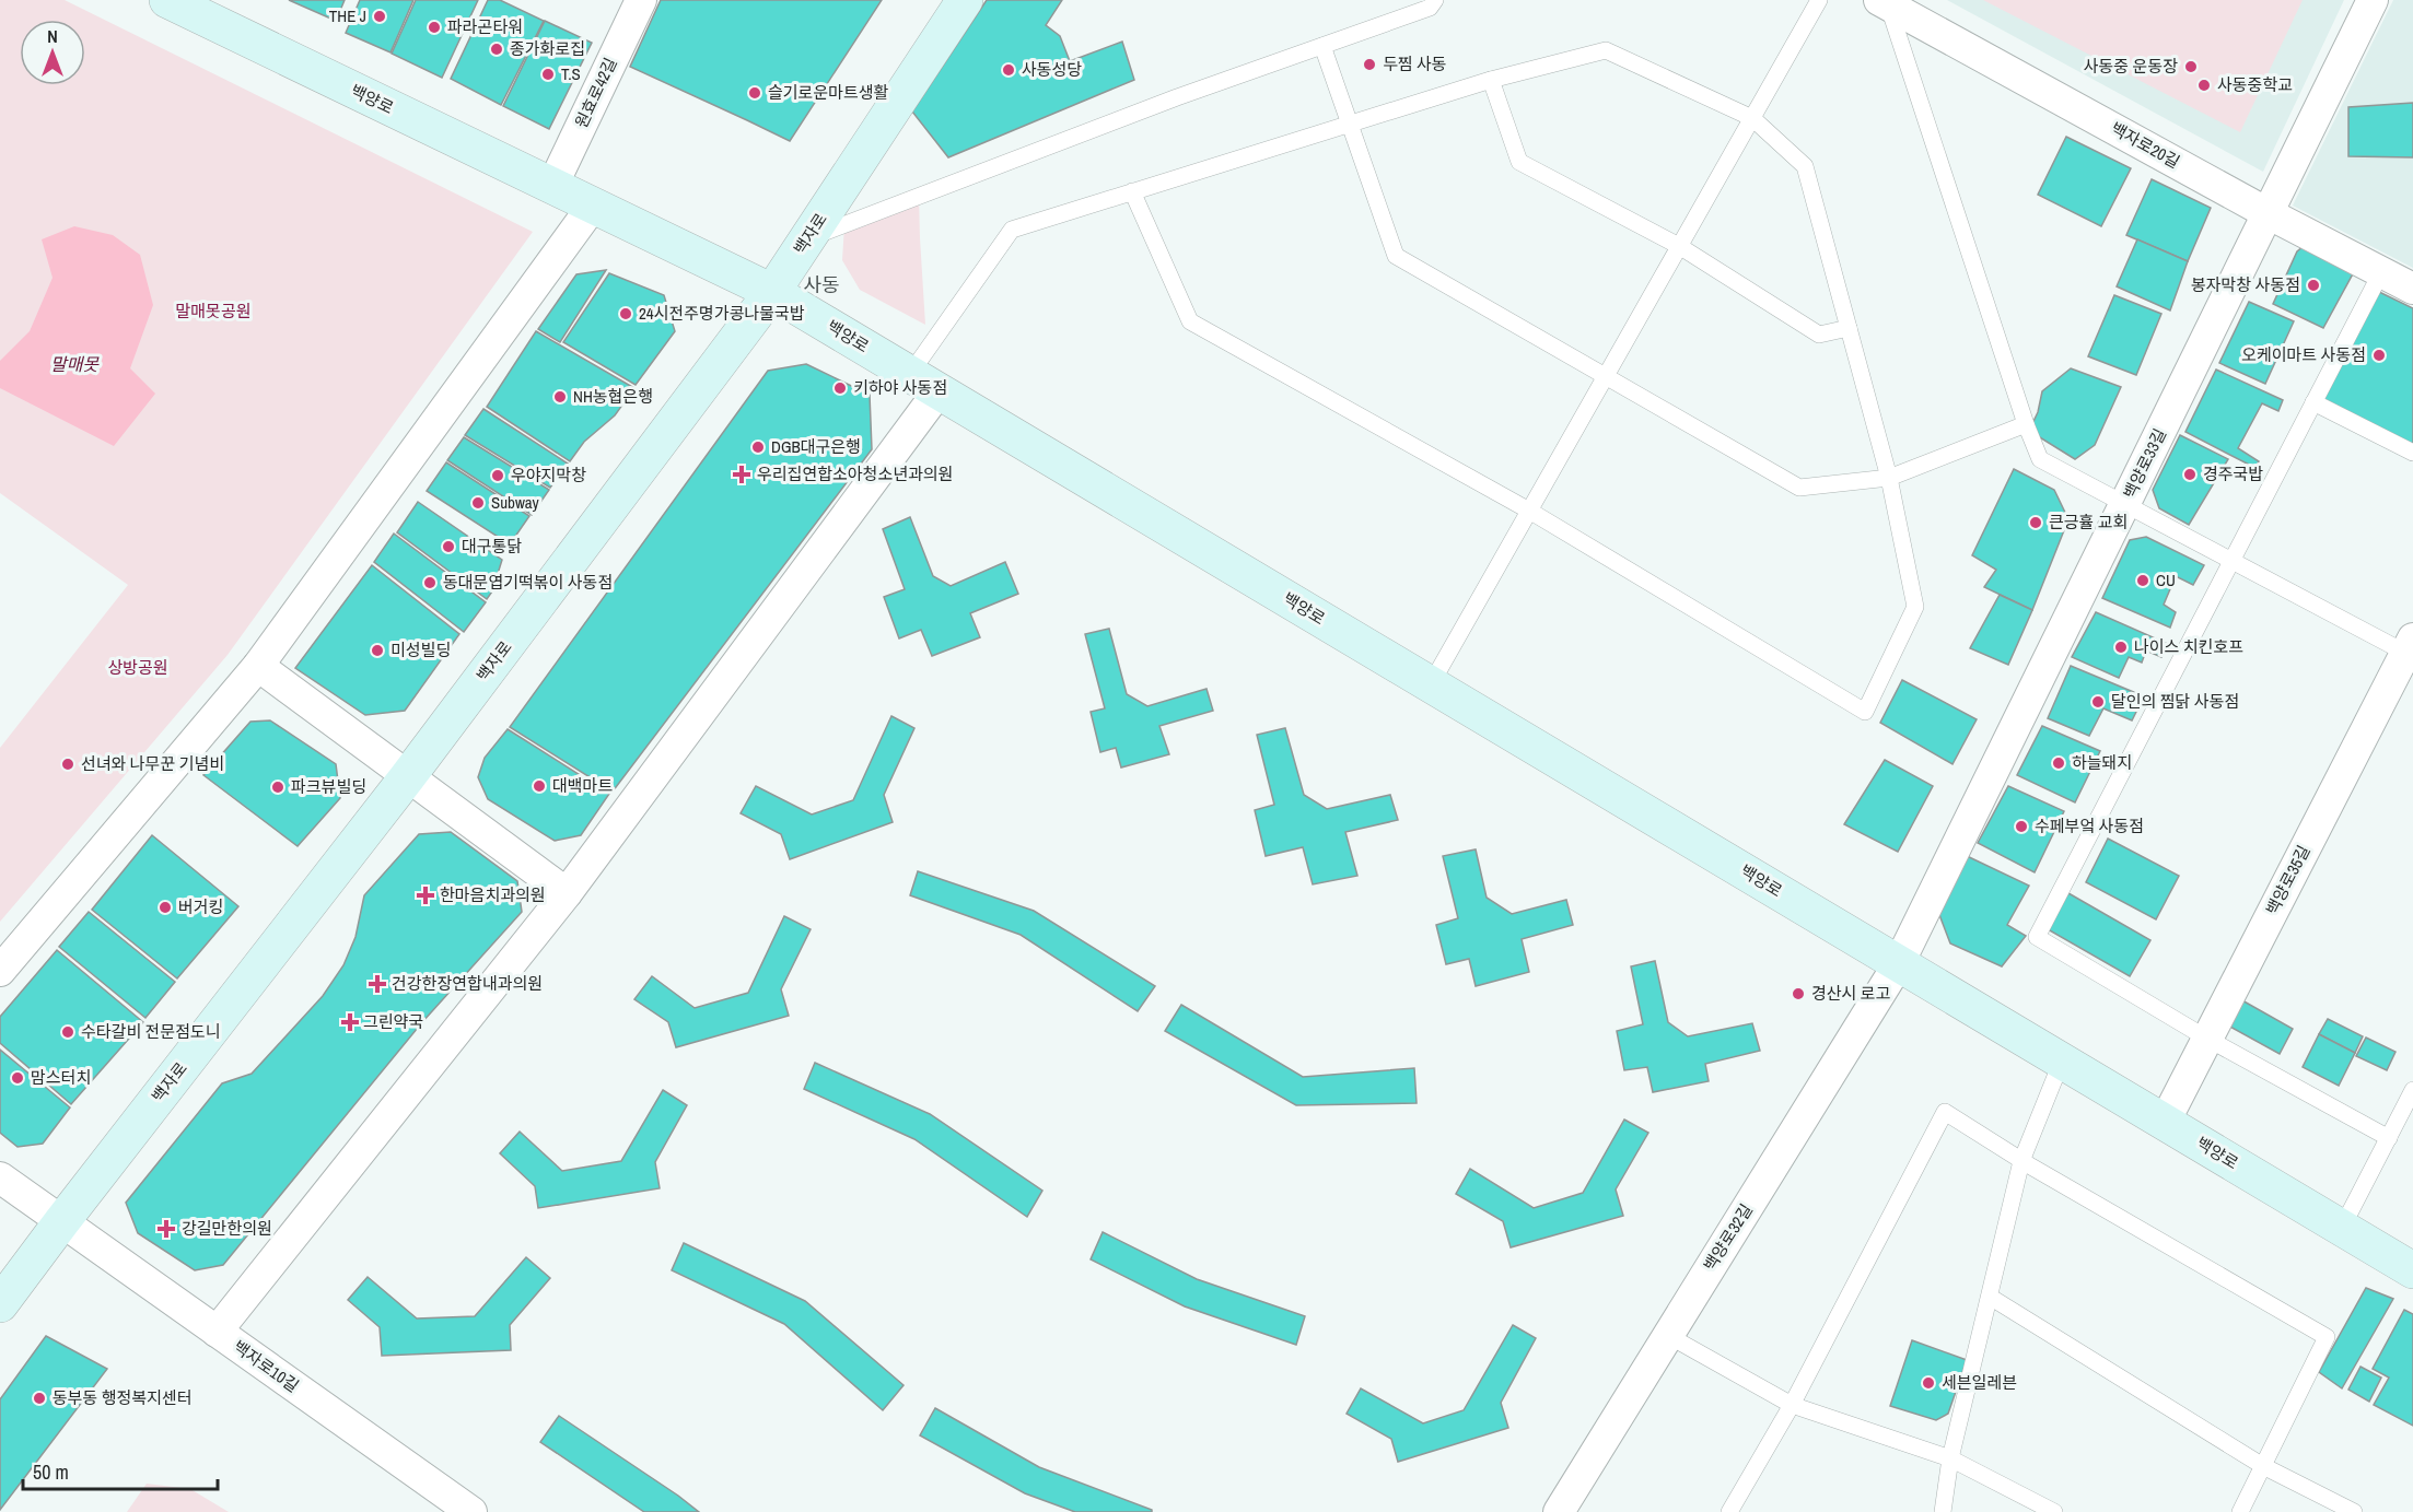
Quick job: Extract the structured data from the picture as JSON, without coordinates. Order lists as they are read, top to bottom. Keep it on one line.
{"streets":{"street":["원효로42길","백양로","백자로20길","백자로","백양로33길","백양로35길","백양로32길","백자로10길"]},"crossings":[["원효로42길","백양로"],["백양로","백자로"],["백양로","백양로33길"],["백양로","백양로35길"],["백양로","백양로32길"],["백자로20길","백양로33길"],["백자로","백자로10길"],["백양로33길","백양로32길"]],"districts":["사동"],"water":["말매못"],"parks":["말매못공원","상방공원"],"places":{"other":["THE J","파라곤타워","종가화로집","두찜 사동","사동중 운동장","사동성당","T.S","사동중학교","슬기로운마트생활","봉자막창 사동점","24시전주명가콩나물국밥","오케이마트 사동점","키하야 사동점","NH농협은행","DGB대구은행","경주국밥","우야지막창","Subway","큰긍휼 교회","대구통닭","CU","동대문엽기떡볶이 사동점","나이스 치킨호프","미성빌딩","달인의 찜닭 사동점","하늘돼지","선녀와 나무꾼 기념비","대백마트","파크뷰빌딩","수페부엌 사동점","버거킹","경산시 로고","수타갈비 전문점도니","맘스터치","세븐일레븐","동부동 행정복지센터"],"health":["우리집연합소아청소년과의원","한마음치과의원","건강한장연합내과의원","그린약국","강길만한의원"]},"scale_bar":"50 m","north":"top"}
